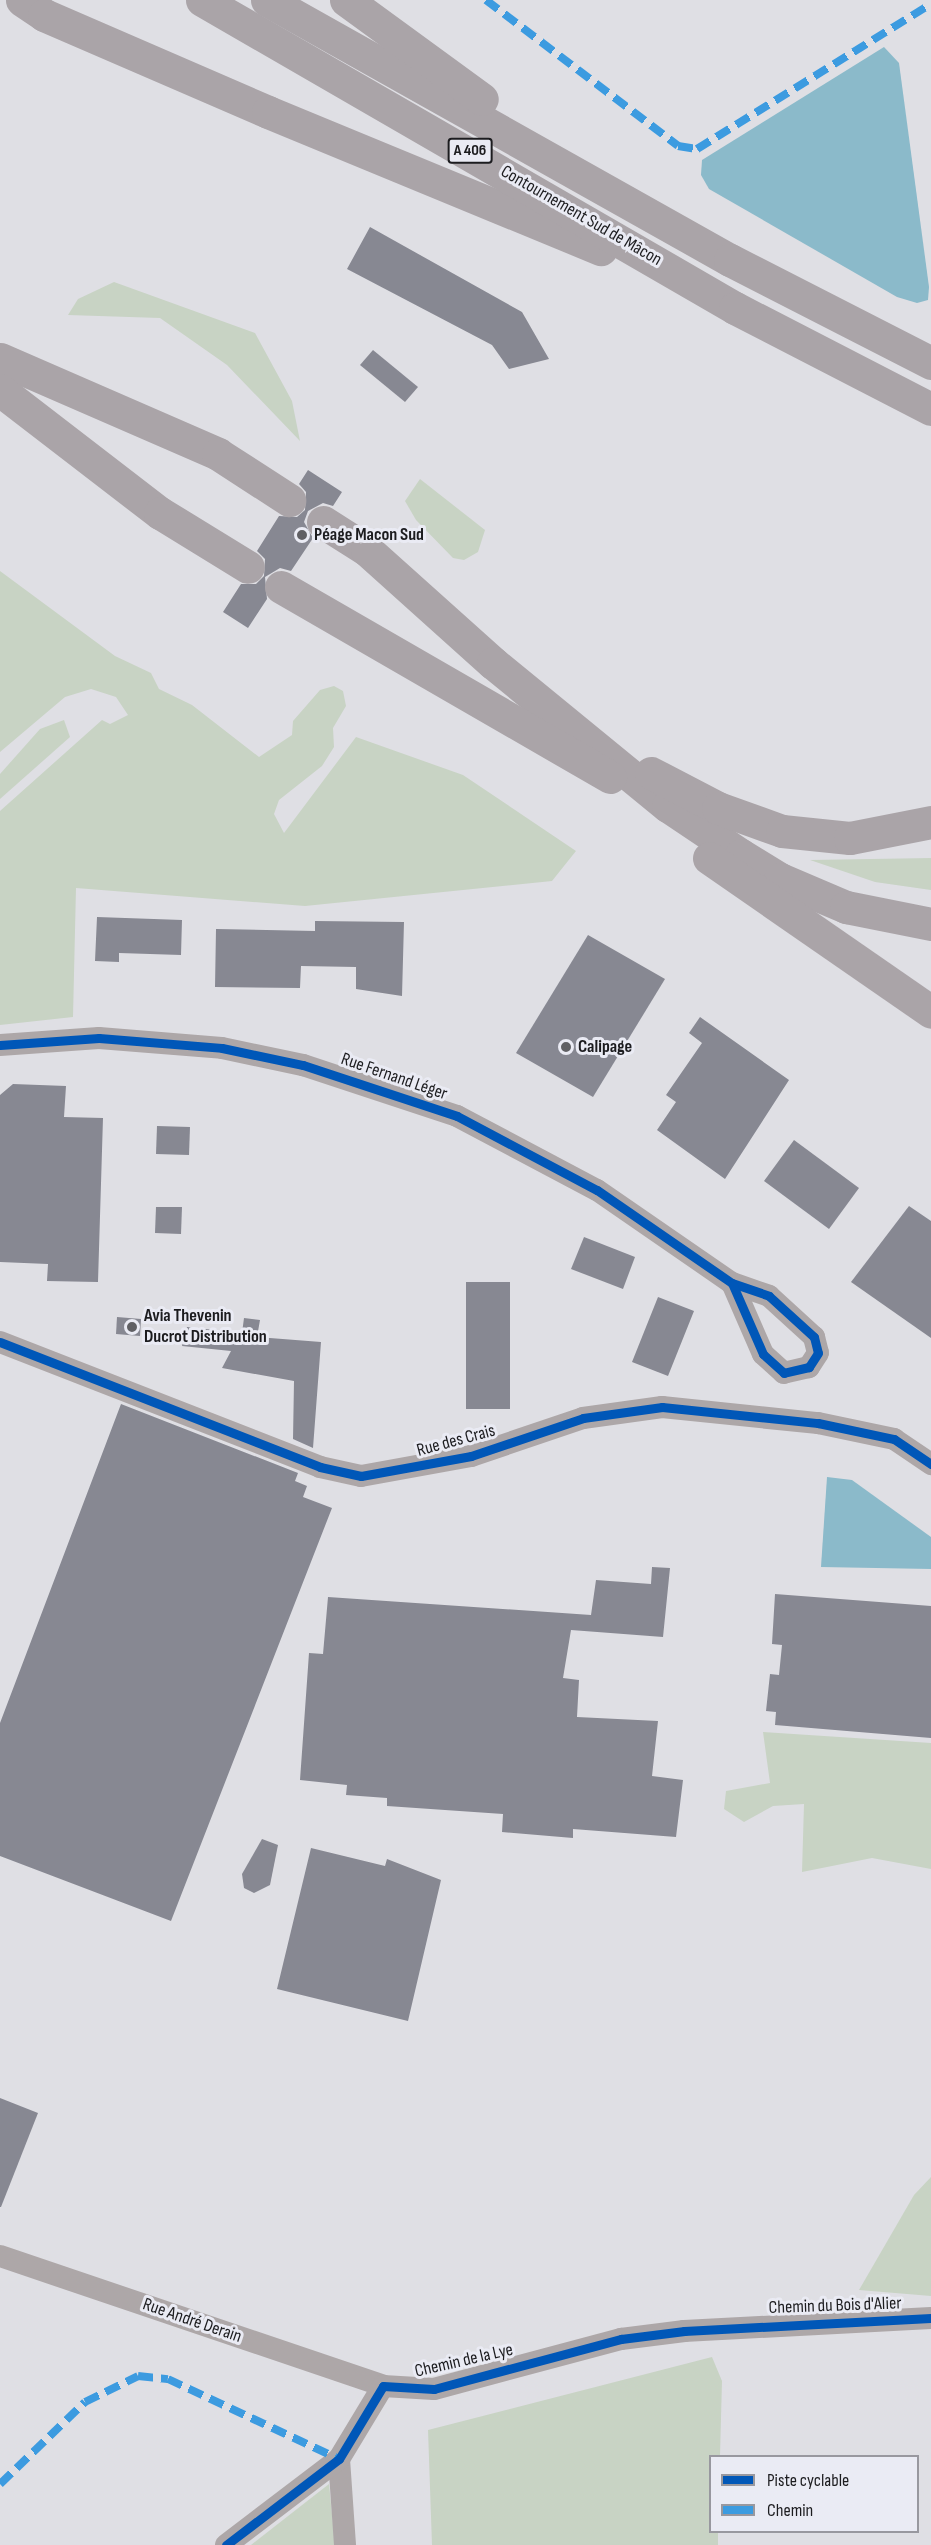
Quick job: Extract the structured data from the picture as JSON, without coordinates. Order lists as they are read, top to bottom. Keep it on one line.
{"streets":{"highway":["A 406","Contournement Sud de Mâcon"],"street":["Rue Fernand Léger","Rue des Crais","Chemin du Bois d'Alier","Rue André Derain","Chemin de la Lye"]},"crossings":[["Chemin du Bois d'Alier","Chemin de la Lye"],["Rue André Derain","Chemin de la Lye"]],"places":["Péage Macon Sud","Calipage","Avia Thevenin Ducrot Distribution"],"legend":["Piste cyclable","Chemin"]}
